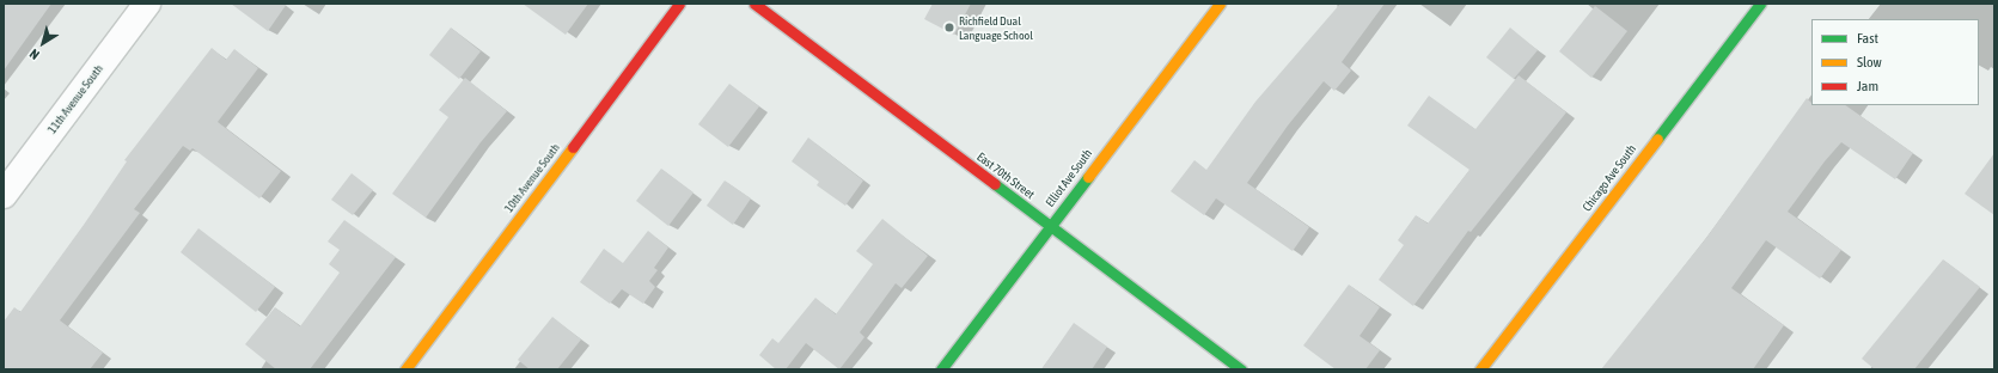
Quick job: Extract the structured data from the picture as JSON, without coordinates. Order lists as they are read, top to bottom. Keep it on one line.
{"streets":{"street":["11th Avenue South","East 70th Street","10th Avenue South","Elliot Ave South","Chicago Ave South"]},"crossings":[["East 70th Street","Elliot Ave South"]],"places":["Richfield Dual Language School"],"legend":["Fast","Slow","Jam"],"north":"bottom left"}
